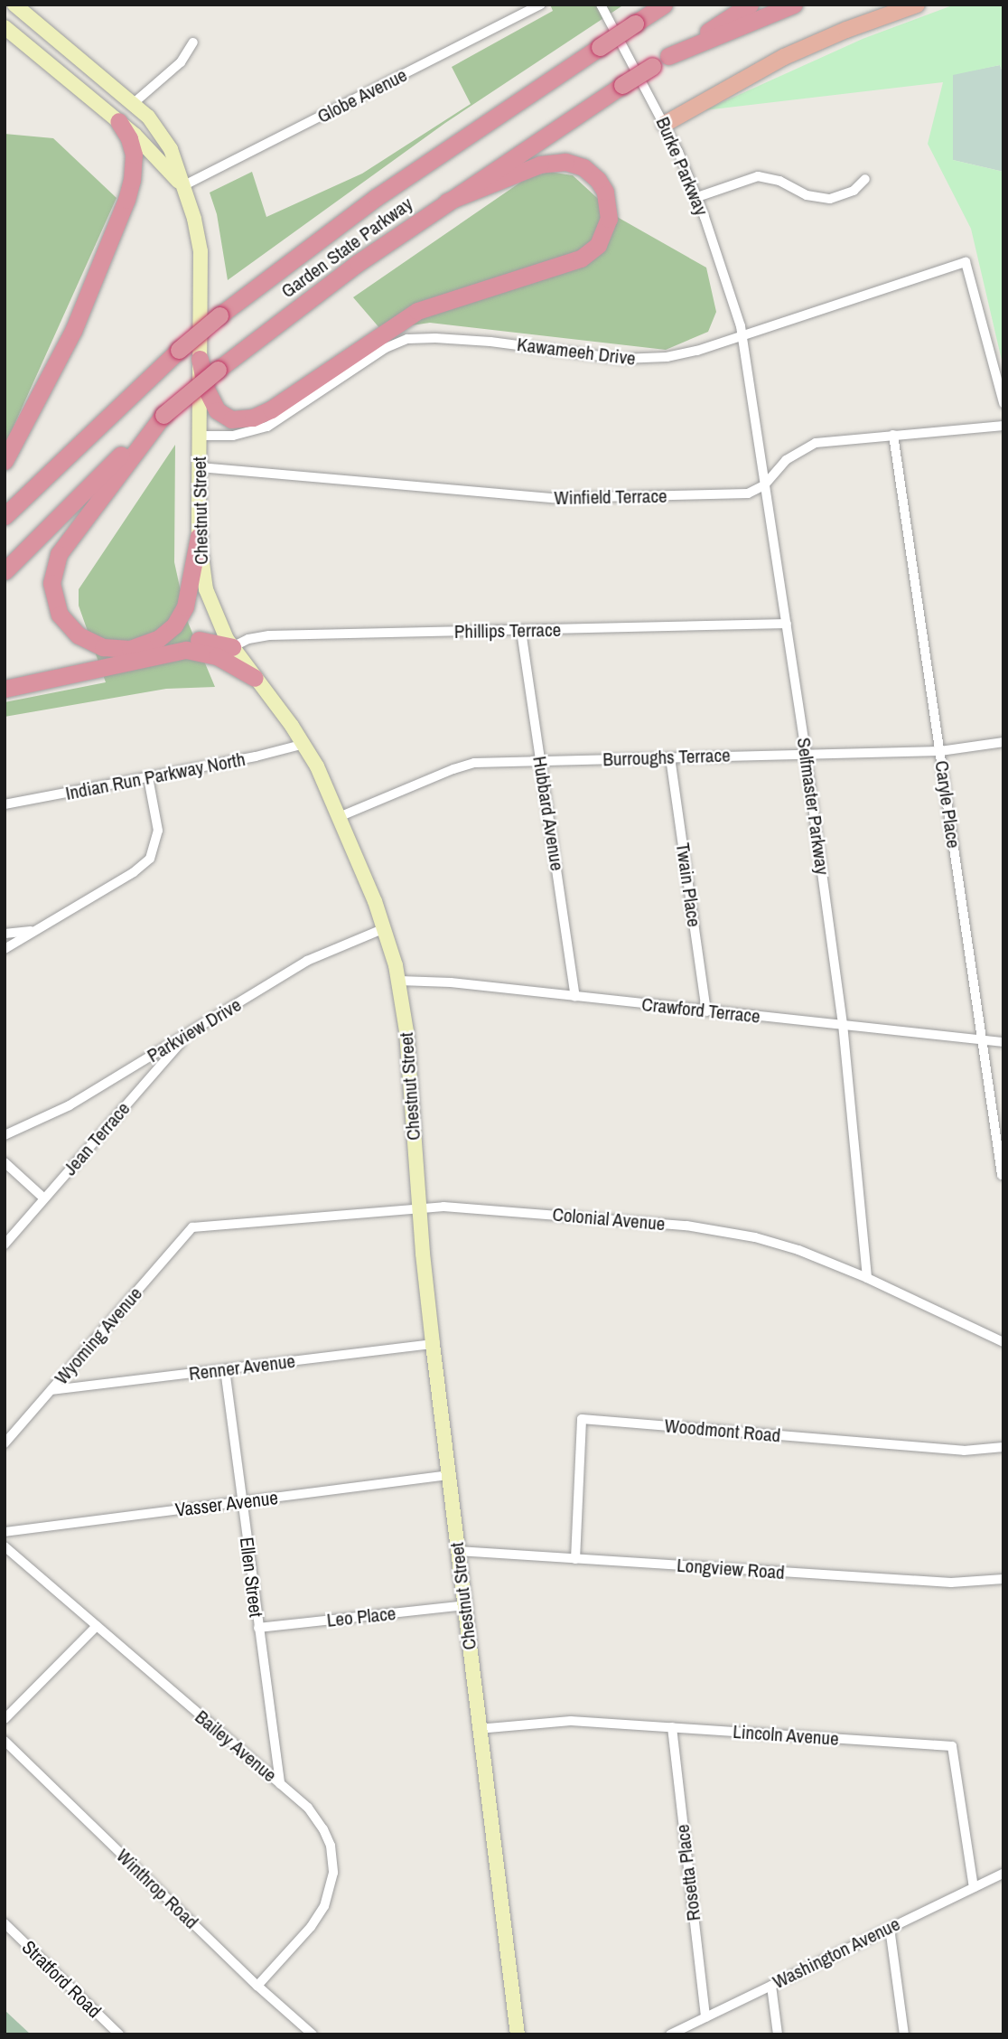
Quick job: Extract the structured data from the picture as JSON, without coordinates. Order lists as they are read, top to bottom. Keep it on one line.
{"streets":{"highway":["Garden State Parkway"],"main road":["Chestnut Street"],"street":["Globe Avenue","Burke Parkway","Kawameeh Drive","Winfield Terrace","Phillips Terrace","Burroughs Terrace","Indian Run Parkway North","Caryle Place","Selfmaster Parkway","Hubbard Avenue","Twain Place","Crawford Terrace","Parkview Drive","Jean Terrace","Colonial Avenue","Wyoming Avenue","Renner Avenue","Woodmont Road","Vasser Avenue","Longview Road","Ellen Street","Leo Place","Lincoln Avenue","Bailey Avenue","Rosetta Place","Winthrop Road","Washington Avenue","Stratford Road"]},"crossings":[["Globe Avenue","Chestnut Street"],["Burke Parkway","Garden State Parkway"],["Burke Parkway","Kawameeh Drive"],["Burke Parkway","Selfmaster Parkway"],["Kawameeh Drive","Chestnut Street"],["Kawameeh Drive","Selfmaster Parkway"],["Winfield Terrace","Chestnut Street"],["Winfield Terrace","Selfmaster Parkway"],["Chestnut Street","Phillips Terrace"],["Chestnut Street","Burroughs Terrace"],["Chestnut Street","Indian Run Parkway North"],["Chestnut Street","Crawford Terrace"],["Chestnut Street","Parkview Drive"],["Chestnut Street","Colonial Avenue"],["Chestnut Street","Renner Avenue"],["Chestnut Street","Vasser Avenue"],["Chestnut Street","Longview Road"],["Chestnut Street","Leo Place"],["Chestnut Street","Lincoln Avenue"],["Phillips Terrace","Selfmaster Parkway"],["Phillips Terrace","Hubbard Avenue"],["Burroughs Terrace","Caryle Place"],["Burroughs Terrace","Selfmaster Parkway"],["Burroughs Terrace","Hubbard Avenue"],["Burroughs Terrace","Twain Place"],["Caryle Place","Crawford Terrace"],["Selfmaster Parkway","Crawford Terrace"],["Selfmaster Parkway","Colonial Avenue"],["Hubbard Avenue","Crawford Terrace"],["Twain Place","Crawford Terrace"],["Parkview Drive","Jean Terrace"],["Colonial Avenue","Wyoming Avenue"],["Wyoming Avenue","Renner Avenue"],["Renner Avenue","Ellen Street"],["Woodmont Road","Longview Road"],["Vasser Avenue","Ellen Street"],["Ellen Street","Leo Place"],["Ellen Street","Bailey Avenue"],["Lincoln Avenue","Rosetta Place"],["Lincoln Avenue","Washington Avenue"],["Bailey Avenue","Winthrop Road"],["Rosetta Place","Washington Avenue"]]}
